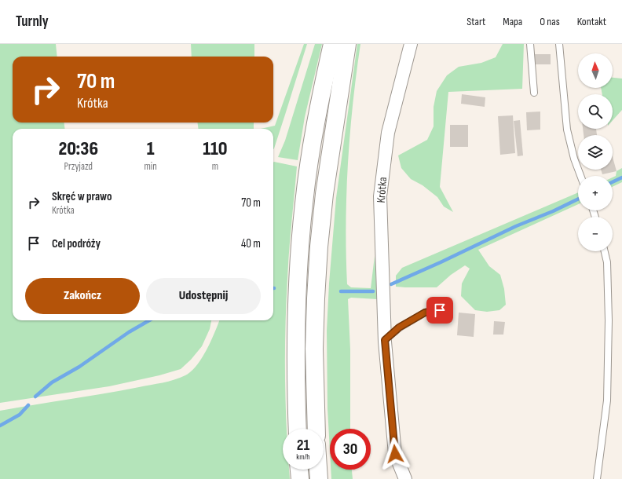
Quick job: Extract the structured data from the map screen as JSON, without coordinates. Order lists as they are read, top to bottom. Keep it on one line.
{"streets":{"street":["Krótka"]},"north":"top","page":{"header":"Turnly","nav":["Start","Mapa","O nas","Kontakt"],"map_buttons":["+","−"],"turn":["70 m","Krótka"],"eta":["20:36","Przyjazd","1","min","110","m"],"list":[{"name":"Skręć w prawo","note":"Krótka","value":"70 m"},{"name":"Cel podróży","value":"40 m"}],"buttons":["Zakończ","Udostępnij"],"speed":"21 km/h","limit":"30"}}
